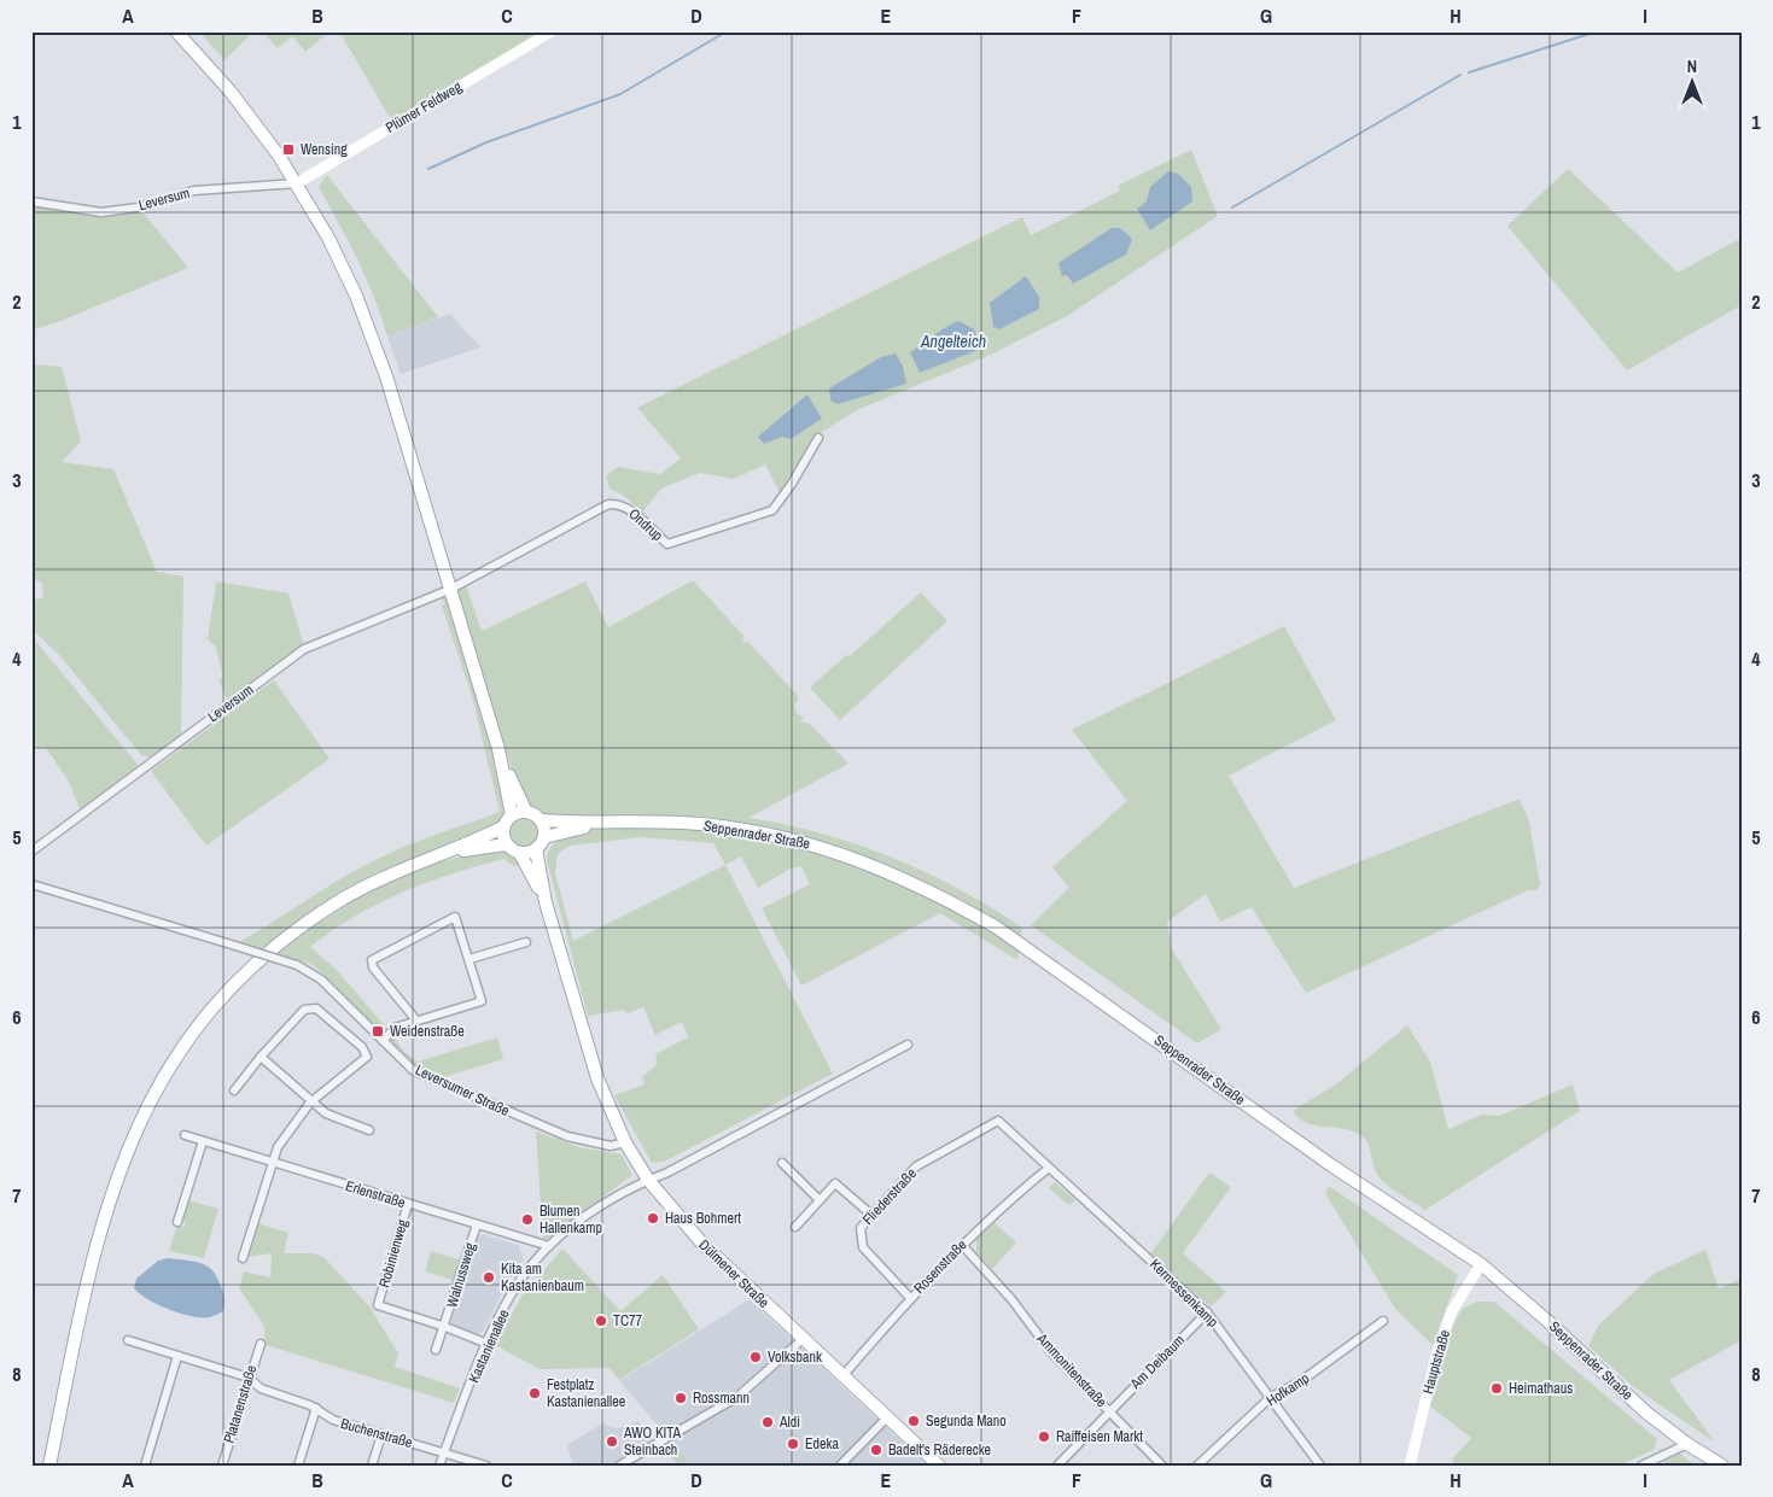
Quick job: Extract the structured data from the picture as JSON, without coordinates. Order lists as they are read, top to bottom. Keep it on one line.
{"streets":{"main road":["Seppenrader Straße","Dülmener Straße"],"street":["Plümer Feldweg","Leversum","Ondrup","Leversumer Straße","Erlenstraße","Fliederstraße","Robinienweg","Rosenstraße","Walnussweg","Kermessenkamp","Kastanienallee","Am Deibaum","Hauptstraße","Ammonitenstraße","Hofkamp","Platanenstraße","Buchenstraße"]},"crossings":[["Plümer Feldweg","Leversum"],["Leversum","Ondrup"],["Seppenrader Straße","Dülmener Straße"],["Seppenrader Straße","Hauptstraße"],["Leversumer Straße","Dülmener Straße"],["Erlenstraße","Robinienweg"],["Erlenstraße","Walnussweg"],["Erlenstraße","Kastanienallee"],["Fliederstraße","Rosenstraße"],["Fliederstraße","Kermessenkamp"],["Robinienweg","Walnussweg"],["Robinienweg","Kastanienallee"],["Rosenstraße","Dülmener Straße"],["Rosenstraße","Kermessenkamp"],["Rosenstraße","Ammonitenstraße"],["Dülmener Straße","Kastanienallee"],["Kermessenkamp","Am Deibaum"],["Kermessenkamp","Hofkamp"],["Kastanienallee","Buchenstraße"],["Am Deibaum","Ammonitenstraße"],["Platanenstraße","Buchenstraße"]],"water":["Angelteich"],"places":{"transit":["Wensing","Weidenstraße"],"other":["Haus Bohmert","Blumen Hallenkamp","Kita am Kastanienbaum","TC77","Volksbank","Heimathaus","Festplatz Kastanienallee","Rossmann","Segunda Mano","Aldi","Raiffeisen Markt","AWO KITA Steinbach","Edeka","Badelt's Räderecke"]},"north":"top","grid":{"columns":["A","B","C","D","E","F","G","H","I"],"rows":["1","2","3","4","5","6","7","8"]}}
